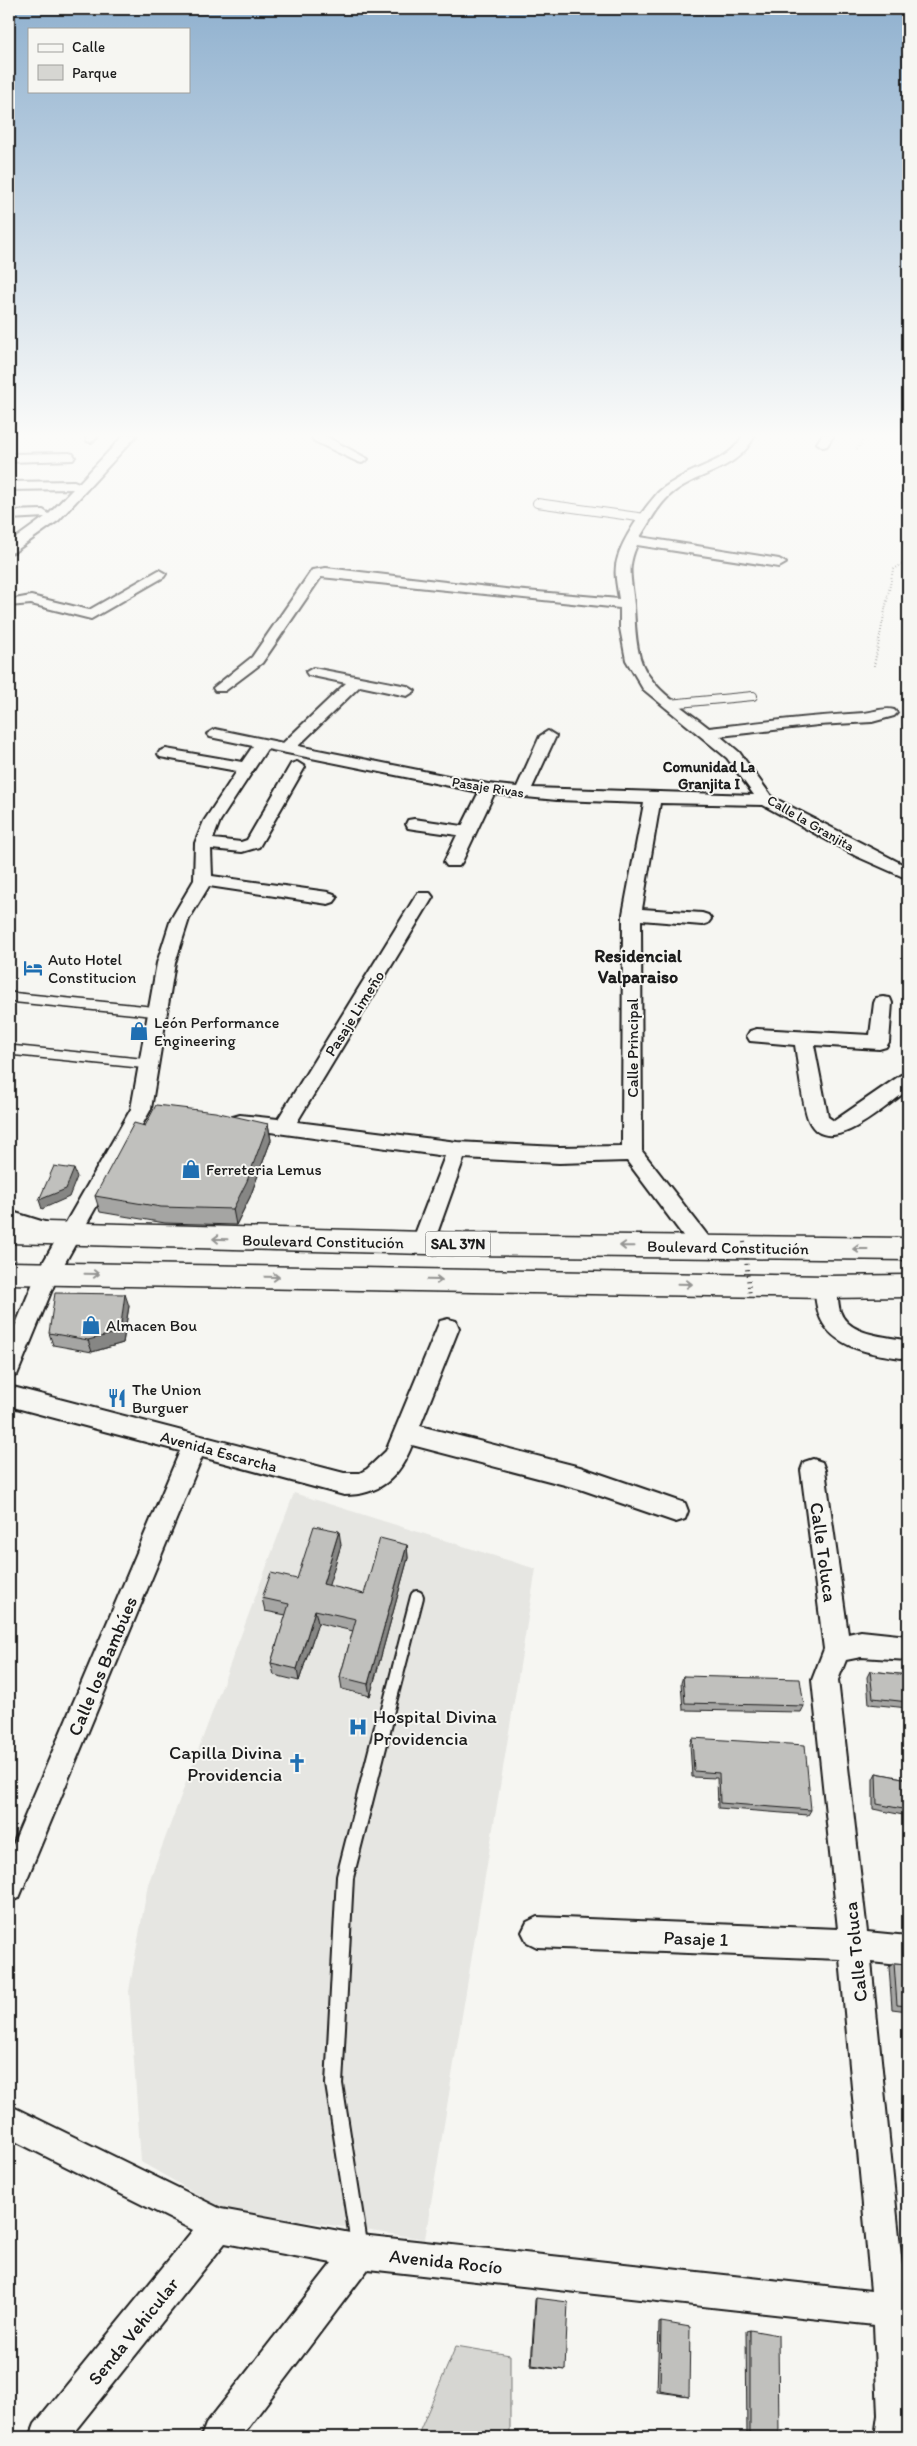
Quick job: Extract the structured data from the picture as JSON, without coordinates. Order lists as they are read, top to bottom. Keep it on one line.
{"streets":{"highway":["Boulevard Constitución","SAL 37N"],"street":["Pasaje Rivas","Calle la Granjita","Pasaje Limeño","Calle Principal","Avenida Escarcha","Calle Toluca","Calle los Bambúes","Pasaje 1","Avenida Rocío","Senda Vehicular"]},"crossings":[["Pasaje Rivas","Calle la Granjita"],["Pasaje Rivas","Calle Principal"],["Avenida Escarcha","Calle los Bambúes"],["Calle Toluca","Pasaje 1"],["Calle Toluca","Avenida Rocío"],["Avenida Rocío","Senda Vehicular"]],"districts":["Comunidad La Granjita I","Residencial Valparaiso"],"places":{"hotel":["Auto Hotel Constitucion"],"shop":["León Performance Engineering","Ferreteria Lemus","Almacen Bou"],"restaurant":["The Union Burguer"],"hospital":["Hospital Divina Providencia"],"church":["Capilla Divina Providencia"]},"legend":["Calle","Parque"]}
